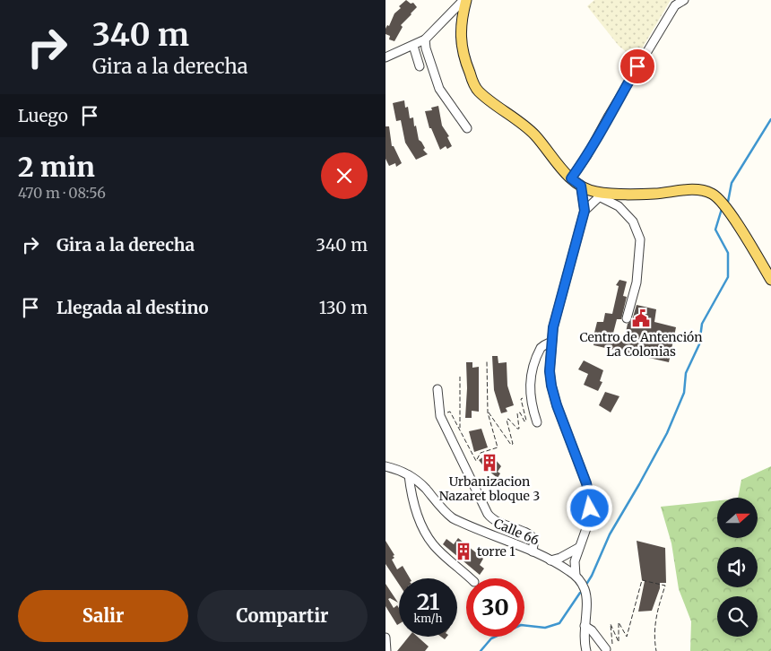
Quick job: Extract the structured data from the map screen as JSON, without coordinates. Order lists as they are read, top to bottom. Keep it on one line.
{"streets":{"street":["Calle 66"]},"places":{"public building":["Centro de Antención La Colonias"],"building":["Urbanizacion Nazaret bloque 3","torre 1"]},"north":"right","page":{"turn":["340 m","Gira a la derecha"],"then":"Luego","heading":["2 min","470 m · 08:56"],"list":[{"name":"Gira a la derecha","value":"340 m"},{"name":"Llegada al destino","value":"130 m"}],"speed":"21 km/h","limit":"30","buttons":["Salir","Compartir"]}}
